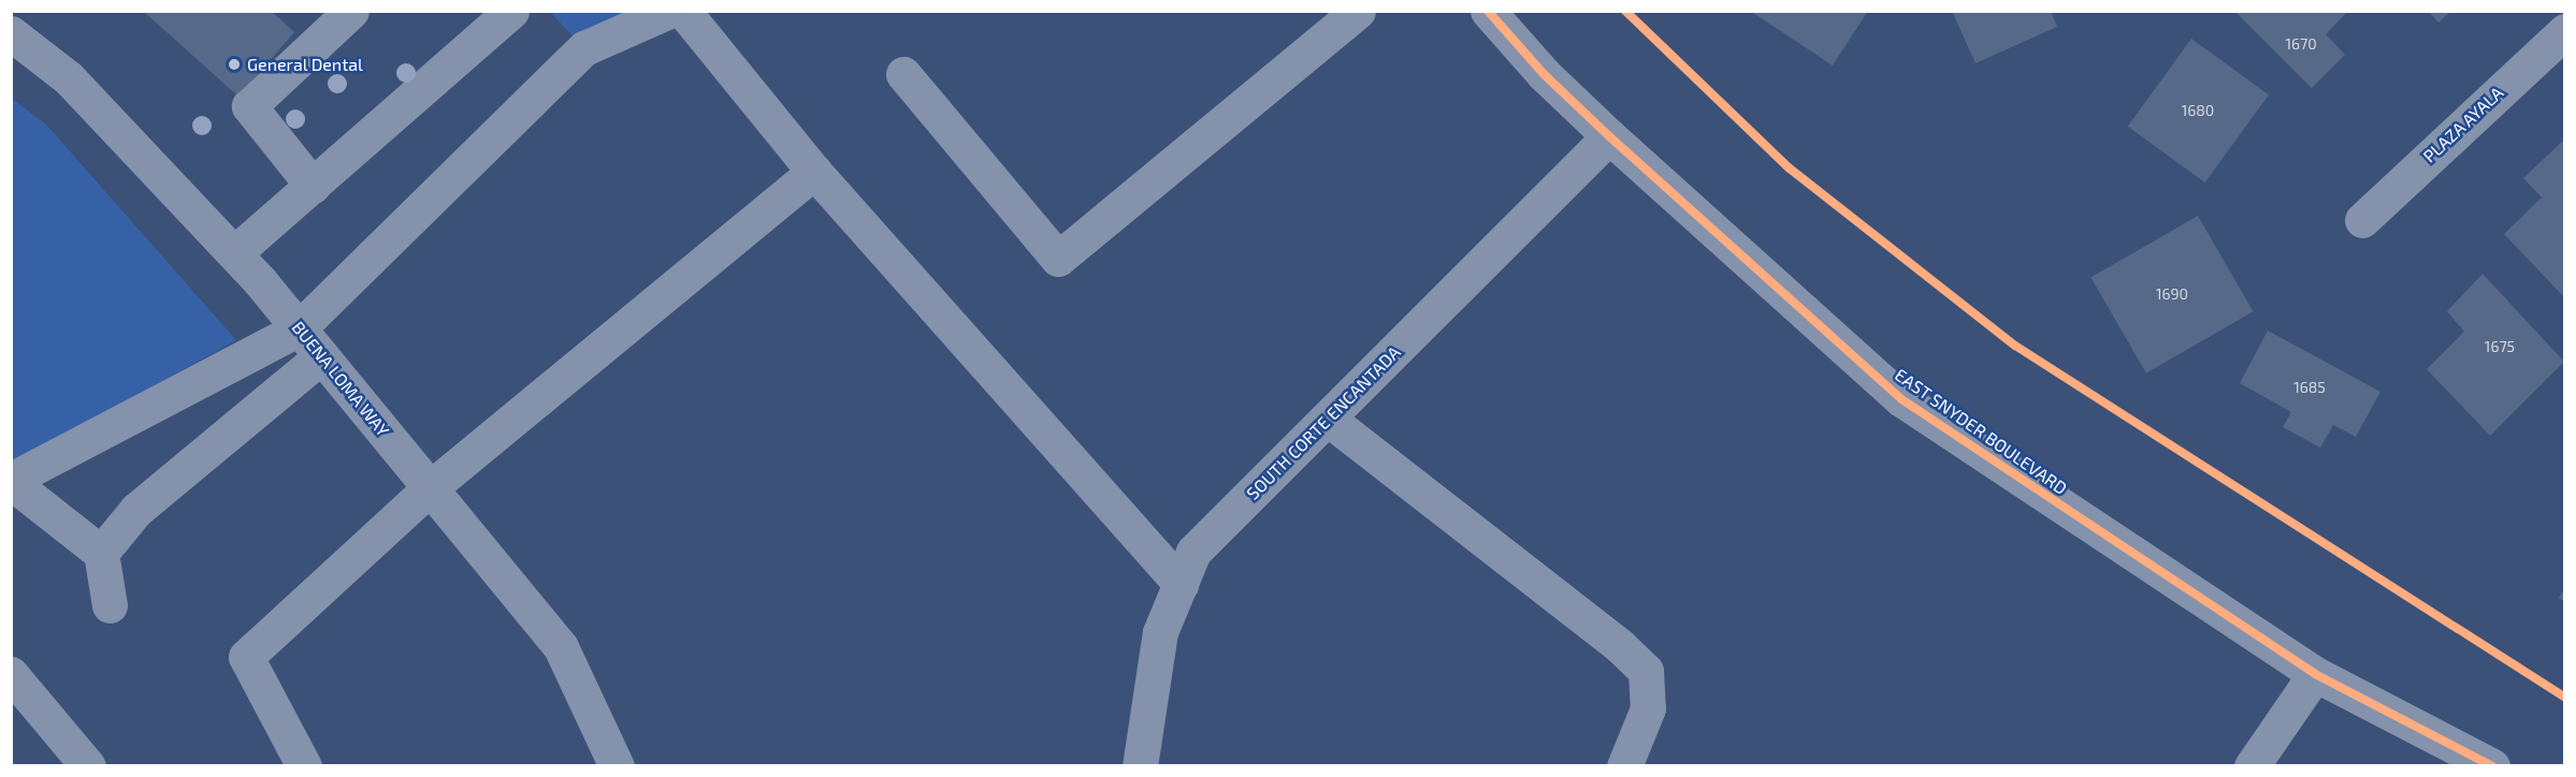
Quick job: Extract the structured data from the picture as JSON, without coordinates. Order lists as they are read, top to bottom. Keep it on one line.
{"streets":{"street":["PLAZA AYALA","BUENA LOMA WAY","SOUTH CORTE ENCANTADA","EAST SNYDER BOULEVARD"]},"crossings":[["SOUTH CORTE ENCANTADA","EAST SNYDER BOULEVARD"]],"places":["General Dental"],"house_numbers":["1670","1680","1690","1675","1685"]}
